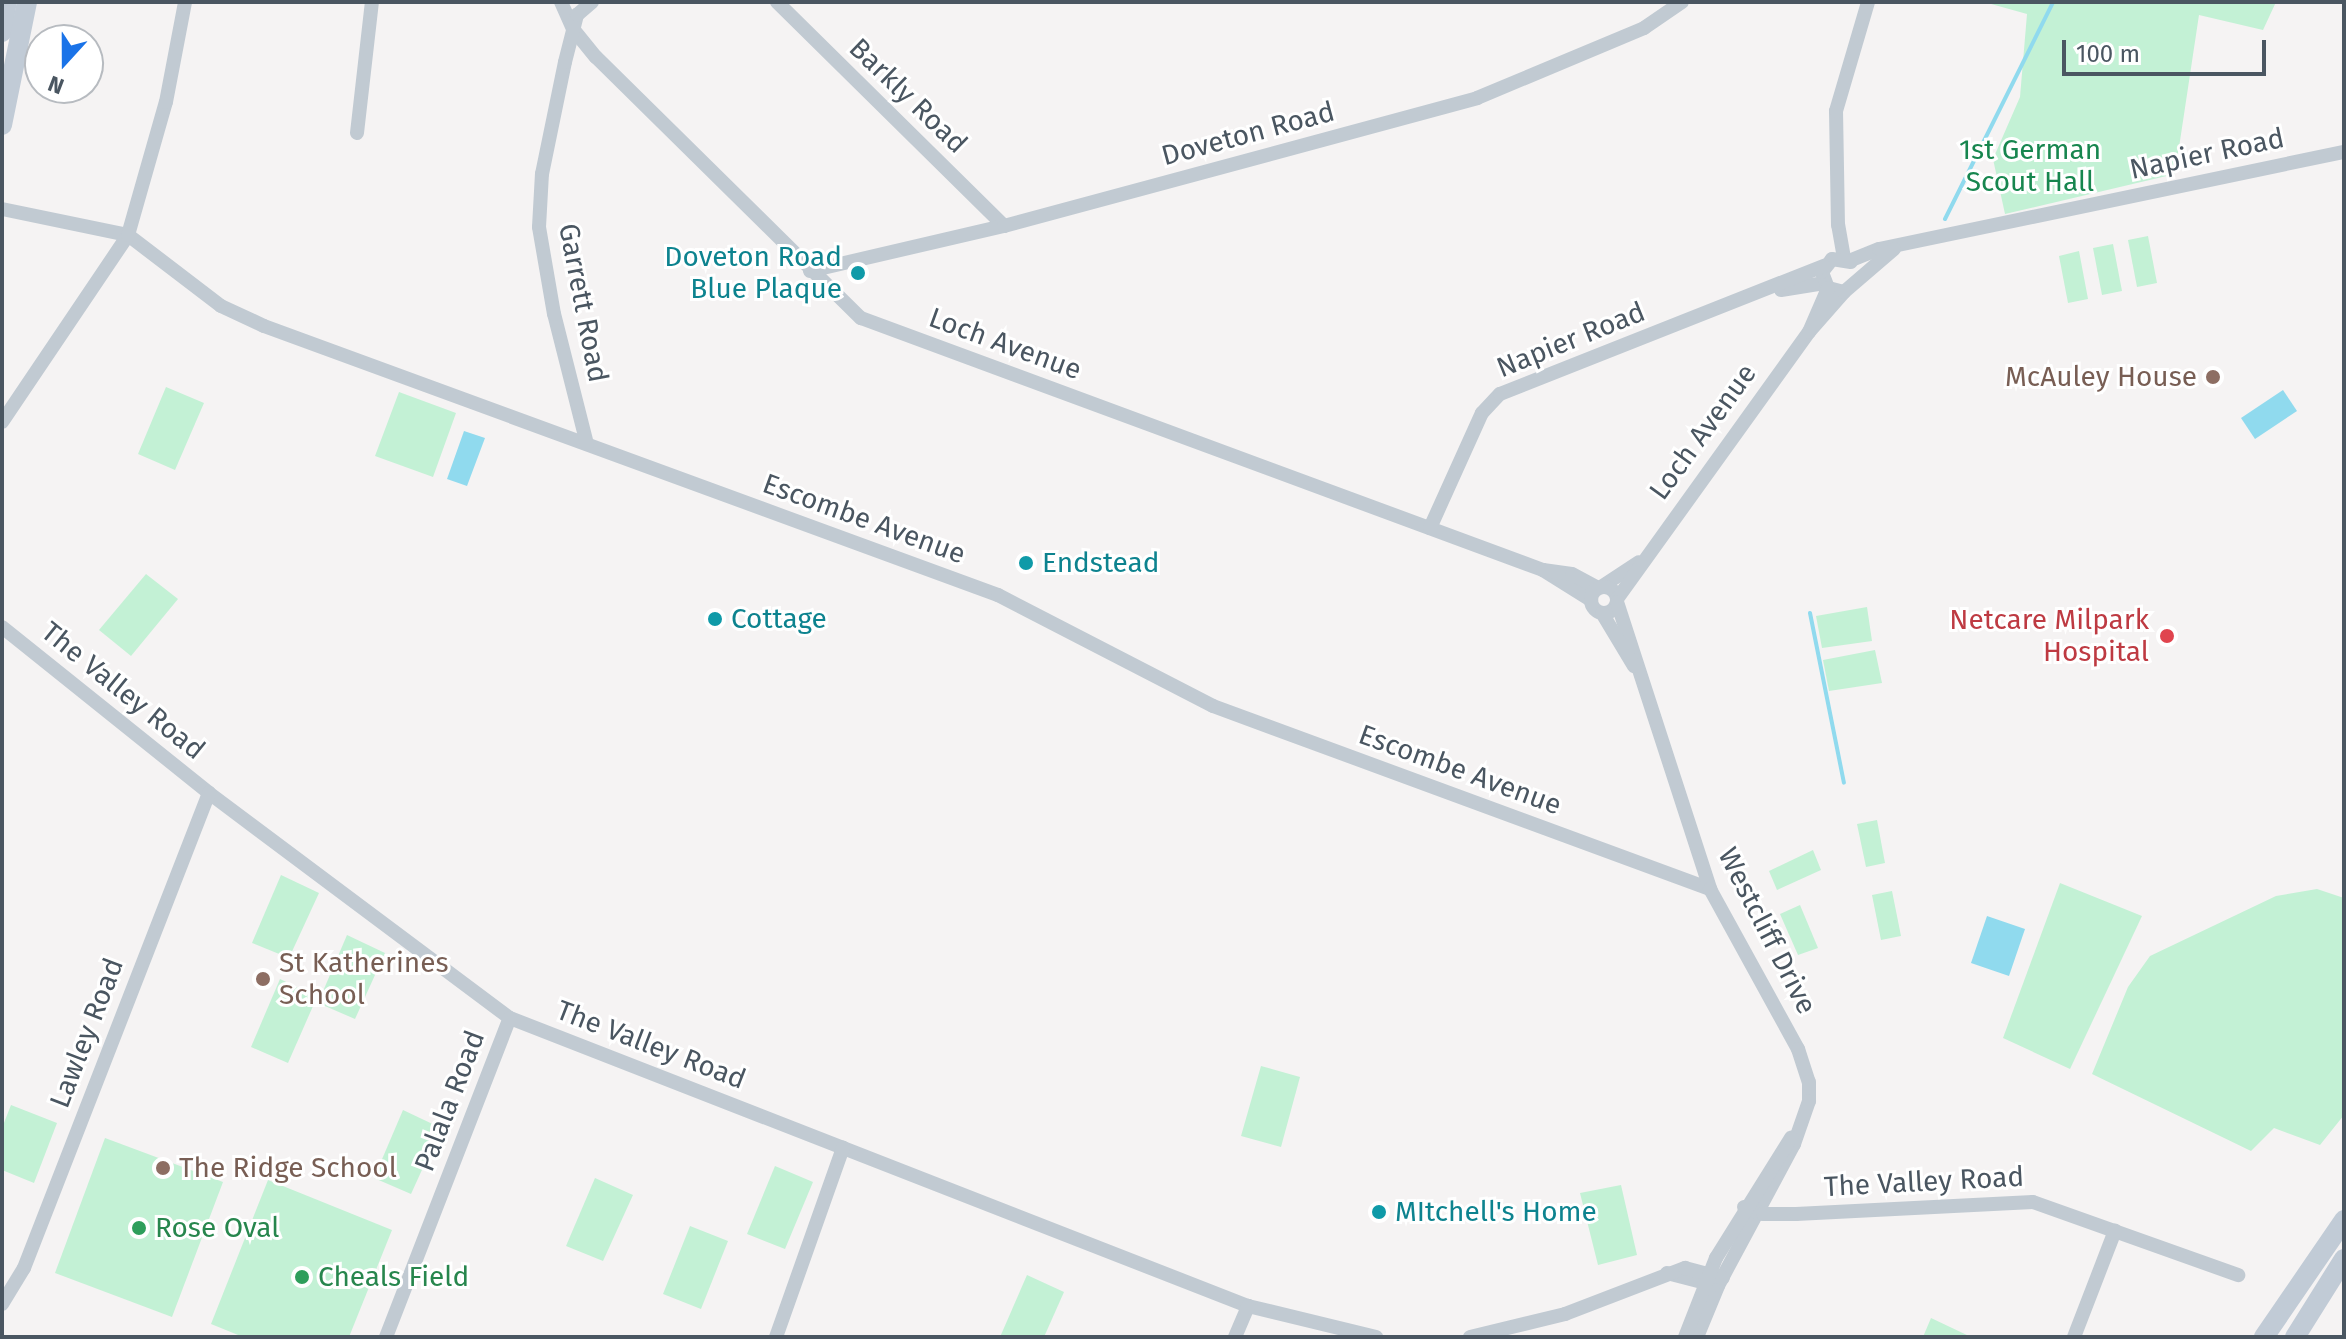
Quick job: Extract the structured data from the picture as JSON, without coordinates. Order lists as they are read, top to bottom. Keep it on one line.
{"streets":{"street":["Barkly Road","Doveton Road","Napier Road","Garrett Road","Loch Avenue","Escombe Avenue","The Valley Road","Westcliff Drive","Lawley Road","Palala Road"]},"crossings":[["Barkly Road","Doveton Road"],["Doveton Road","Loch Avenue"],["Napier Road","Loch Avenue"],["Garrett Road","Loch Avenue"],["Garrett Road","Escombe Avenue"],["Loch Avenue","Westcliff Drive"],["Escombe Avenue","Westcliff Drive"],["The Valley Road","Westcliff Drive"],["The Valley Road","Lawley Road"],["The Valley Road","Palala Road"]],"parks":["1st German Scout Hall"],"places":["Doveton Road Blue Plaque","McAuley House","Endstead","Cottage","Netcare Milpark Hospital","St Katherines School","The Ridge School","MItchell's Home","Rose Oval","Cheals Field"],"scale_bar":"100 m","north":"bottom"}
